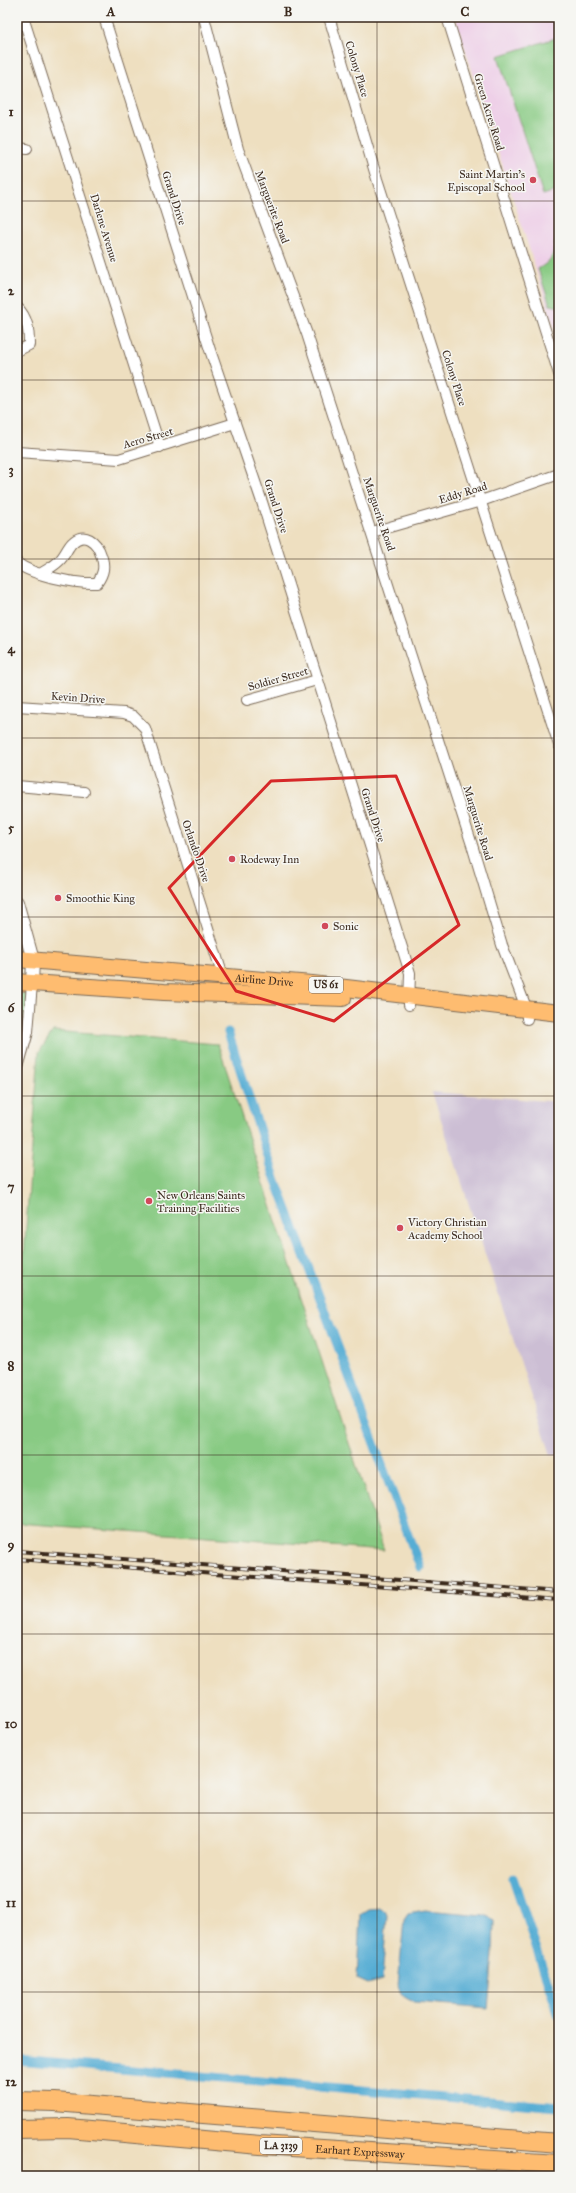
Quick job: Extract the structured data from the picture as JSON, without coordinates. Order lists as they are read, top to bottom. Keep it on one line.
{"streets":{"highway":["Airline Drive","US 61","LA 3139","Earhart Expressway"],"street":["Colony Place","Green Acres Road","Grand Drive","Marguerite Road","Darlene Avenue","Aero Street","Eddy Road","Soldier Street","Kevin Drive","Orlando Drive"]},"crossings":[["Colony Place","Eddy Road"],["Grand Drive","Aero Street"],["Grand Drive","Soldier Street"],["Grand Drive","Airline Drive"],["Marguerite Road","Eddy Road"],["Marguerite Road","Airline Drive"],["Darlene Avenue","Aero Street"],["Kevin Drive","Orlando Drive"],["Orlando Drive","Airline Drive"]],"places":["Saint Martin's Episcopal School","Rodeway Inn","Smoothie King","Sonic","New Orleans Saints Training Facilities","Victory Christian Academy School"],"grid":{"columns":["A","B","C"],"rows":["1","2","3","4","5","6","7","8","9","10","11","12"]}}
